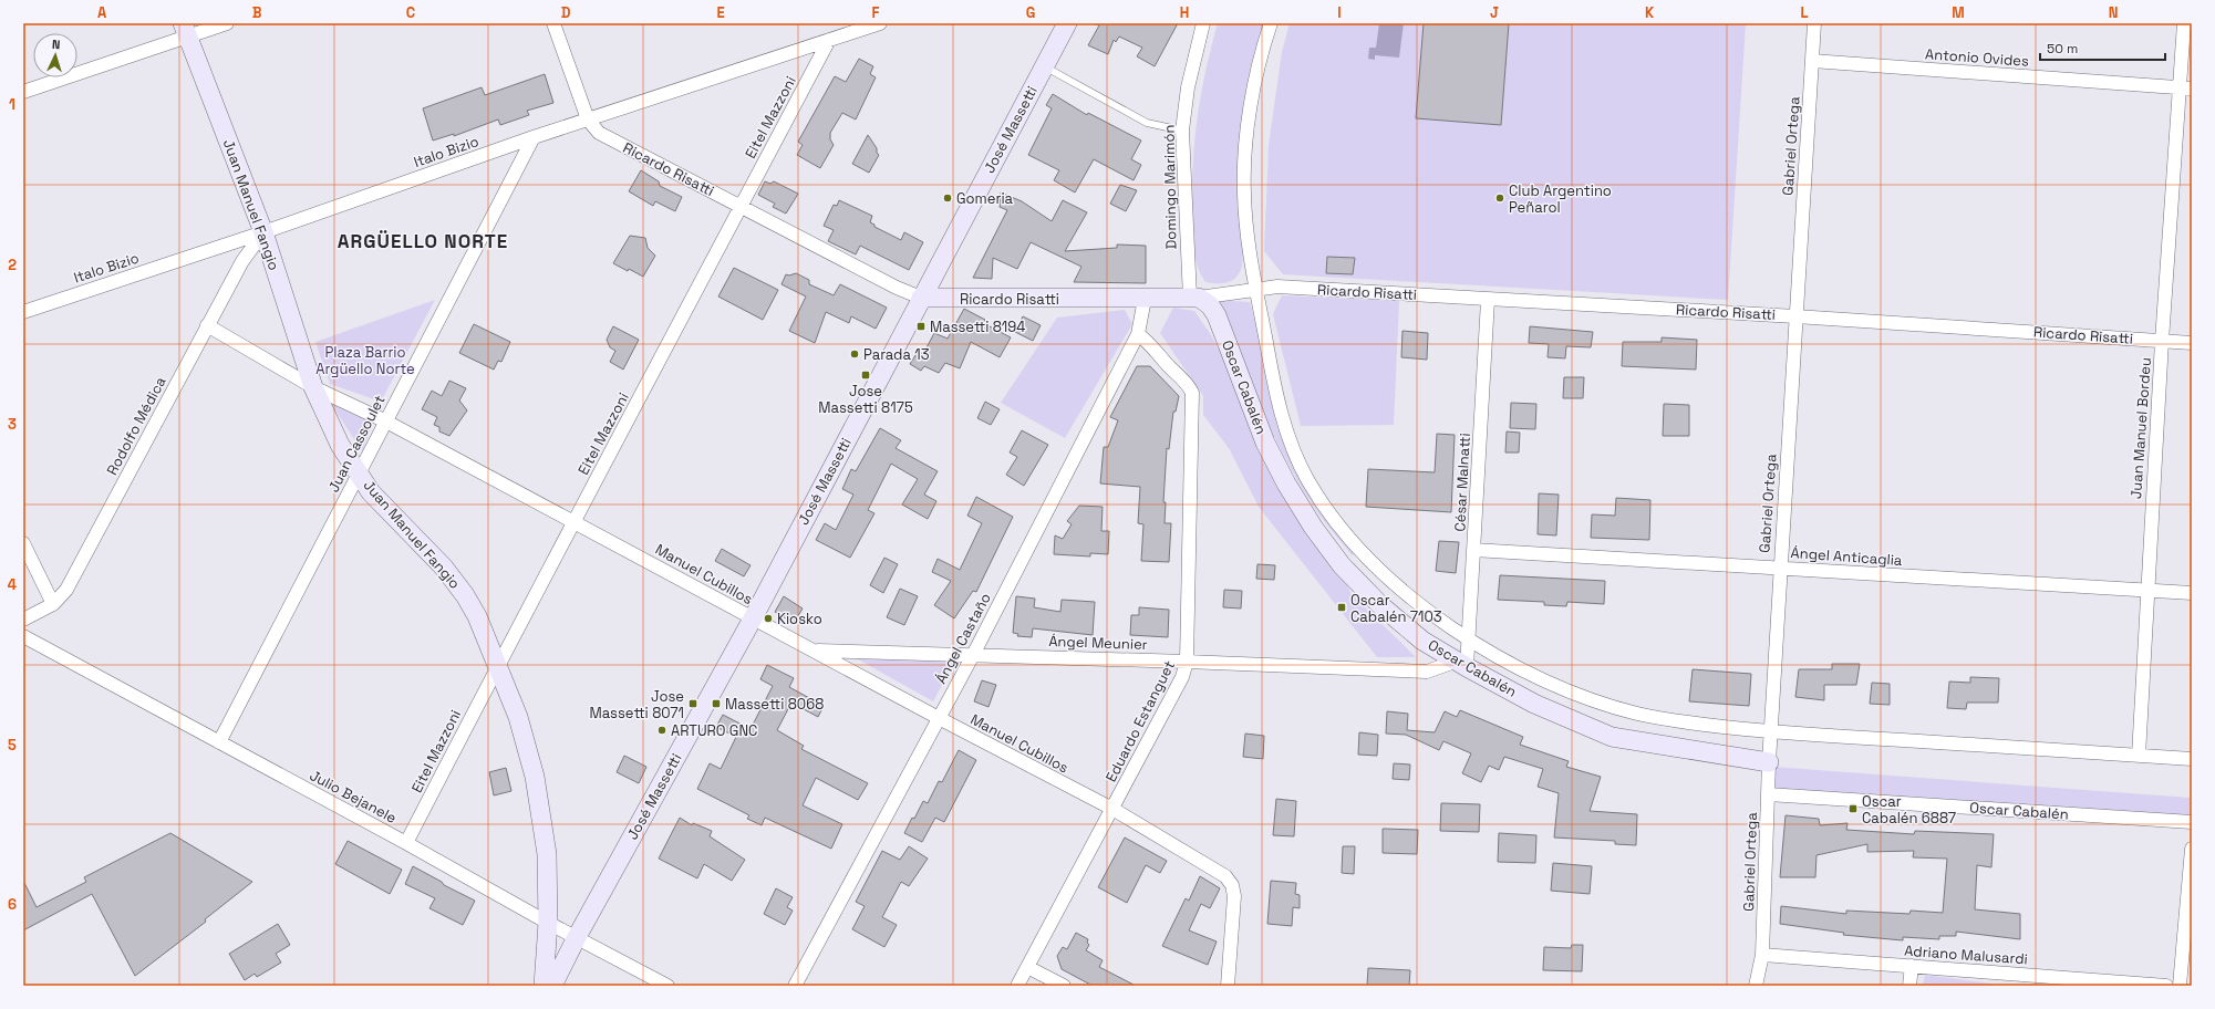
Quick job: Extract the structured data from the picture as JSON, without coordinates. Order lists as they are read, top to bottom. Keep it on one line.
{"streets":{"main road":["José Massetti","Ricardo Risatti","Juan Manuel Fangio","Oscar Cabalén"],"street":["Antonio Ovides","Eitel Mazzoni","Gabriel Ortega","Italo Bizio","Domingo Marimón","Rodolfo Médica","Juan Manuel Bordeu","Juan Cassoulet","César Malnatti","Ángel Anticaglia","Manuel Cubillos","Ángel Castaño","Ángel Meunier","Eduardo Estanguet","Julio Bejanele","Adriano Malusardi"]},"crossings":[["Antonio Ovides","Gabriel Ortega"],["Antonio Ovides","Juan Manuel Bordeu"],["Eitel Mazzoni","Italo Bizio"],["Eitel Mazzoni","Ricardo Risatti"],["Eitel Mazzoni","Juan Manuel Fangio"],["Eitel Mazzoni","Manuel Cubillos"],["Eitel Mazzoni","Julio Bejanele"],["José Massetti","Ricardo Risatti"],["José Massetti","Manuel Cubillos"],["José Massetti","Julio Bejanele"],["Gabriel Ortega","Ricardo Risatti"],["Gabriel Ortega","Oscar Cabalén"],["Gabriel Ortega","Ángel Anticaglia"],["Gabriel Ortega","Adriano Malusardi"],["Italo Bizio","Ricardo Risatti"],["Italo Bizio","Juan Manuel Fangio"],["Italo Bizio","Rodolfo Médica"],["Italo Bizio","Juan Cassoulet"],["Ricardo Risatti","Domingo Marimón"],["Ricardo Risatti","Oscar Cabalén"],["Ricardo Risatti","Juan Manuel Bordeu"],["Ricardo Risatti","César Malnatti"],["Ricardo Risatti","Ángel Castaño"],["Domingo Marimón","Oscar Cabalén"],["Juan Manuel Fangio","Rodolfo Médica"],["Juan Manuel Fangio","Juan Cassoulet"],["Juan Manuel Fangio","Manuel Cubillos"],["Juan Manuel Fangio","Julio Bejanele"],["Oscar Cabalén","César Malnatti"],["Oscar Cabalén","Ángel Meunier"],["Rodolfo Médica","Manuel Cubillos"],["Juan Manuel Bordeu","Ángel Anticaglia"],["Juan Cassoulet","Manuel Cubillos"],["Juan Cassoulet","Julio Bejanele"],["César Malnatti","Ángel Anticaglia"],["César Malnatti","Ángel Meunier"],["Manuel Cubillos","Ángel Castaño"],["Manuel Cubillos","Ángel Meunier"],["Manuel Cubillos","Eduardo Estanguet"],["Ángel Castaño","Ángel Meunier"],["Ángel Castaño","Eduardo Estanguet"],["Ángel Meunier","Eduardo Estanguet"]],"districts":["ARGÜELLO NORTE"],"parks":["Plaza Barrio Argüello Norte"],"places":{"other":["Gomeria","Club Argentino Peñarol","Parada 13","Kiosko","ARTURO GNC"],"transit":["Massetti 8194","Jose Massetti 8175","Oscar Cabalén 7103","Jose Massetti 8071","Massetti 8068","Oscar Cabalén 6887"]},"scale_bar":"50 m","north":"top","grid":{"columns":["A","B","C","D","E","F","G","H","I","J","K","L","M","N"],"rows":["1","2","3","4","5","6"]}}
